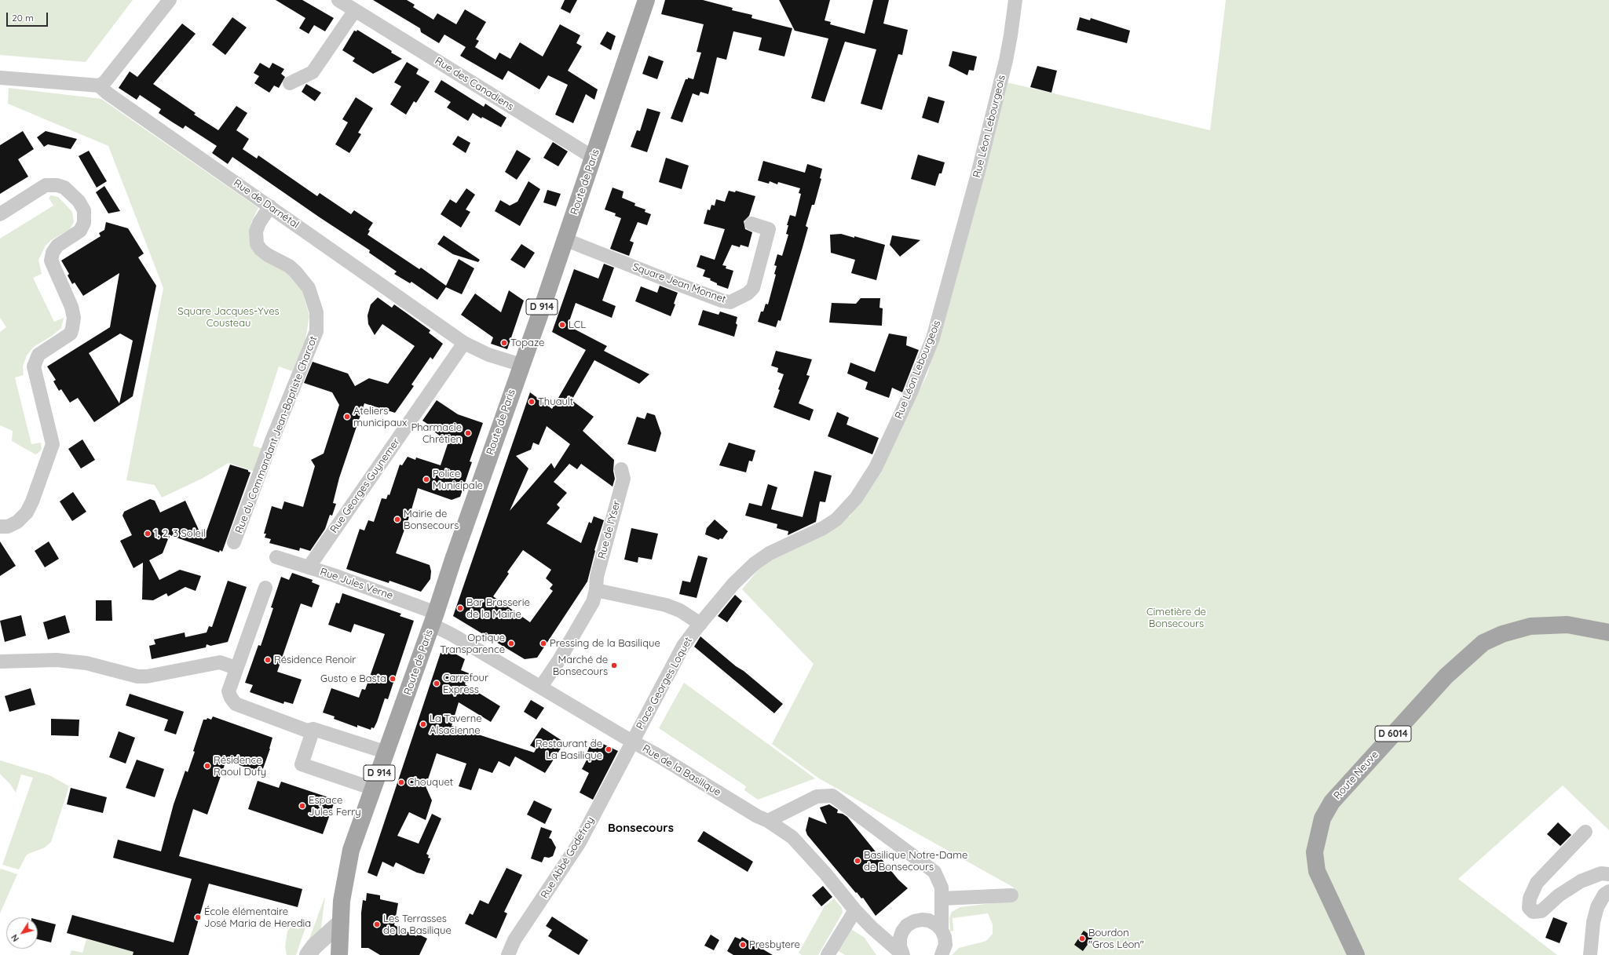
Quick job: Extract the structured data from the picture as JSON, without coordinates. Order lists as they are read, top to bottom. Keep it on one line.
{"streets":{"main road":["Route de Paris","D 914","D 6014","Route Neuve"],"street":["Rue des Canadiens","Rue Léon Lebourgeois","Rue de Darnétal","Square Jean Monnet","Rue du Commandant Jean-Baptiste Charcot","Rue Georges Guynemer","Rue de l'Yser","Rue Jules Verne","Place Georges Loquet","Rue de la Basilique","Rue Abbé Godefroy"]},"crossings":[["Rue des Canadiens","Route de Paris"],["Rue Léon Lebourgeois","Place Georges Loquet"],["Route de Paris","Rue de Darnétal"],["Route de Paris","Square Jean Monnet"],["Route de Paris","Rue Jules Verne"],["Route de Paris","Rue de la Basilique"],["Rue de Darnétal","Rue du Commandant Jean-Baptiste Charcot"],["Rue de Darnétal","Rue Georges Guynemer"],["Rue Georges Guynemer","Rue Jules Verne"],["Rue Jules Verne","Rue de la Basilique"],["Place Georges Loquet","Rue de la Basilique"],["Place Georges Loquet","Rue Abbé Godefroy"],["Rue de la Basilique","Rue Abbé Godefroy"]],"districts":["Bonsecours"],"parks":["Square Jacques-Yves Cousteau","Cimetière de Bonsecours"],"places":["LCL","Topaze","Thuault","Ateliers municipaux","Pharmacie Chrétien","Police Municipale","Mairie de Bonsecours","1, 2, 3 Soleil","Bar Brasserie de la Mairie","Optique Transparence","Pressing de la Basilique","Résidence Renoir","Marché de Bonsecours","Gusto e Basta","Carrefour Express","La Taverne Alsacienne","Restaurant de La Basilique","Résidence Raoul Dufy","Chouquet","Espace Jules Ferry","Basilique Notre-Dame de Bonsecours","École élémentaire José Maria de Heredia","Les Terrasses de la Basilique","Bourdon \"Gros Léon\"","Presbytere"],"scale_bar":"20 m","north":"bottom left"}
